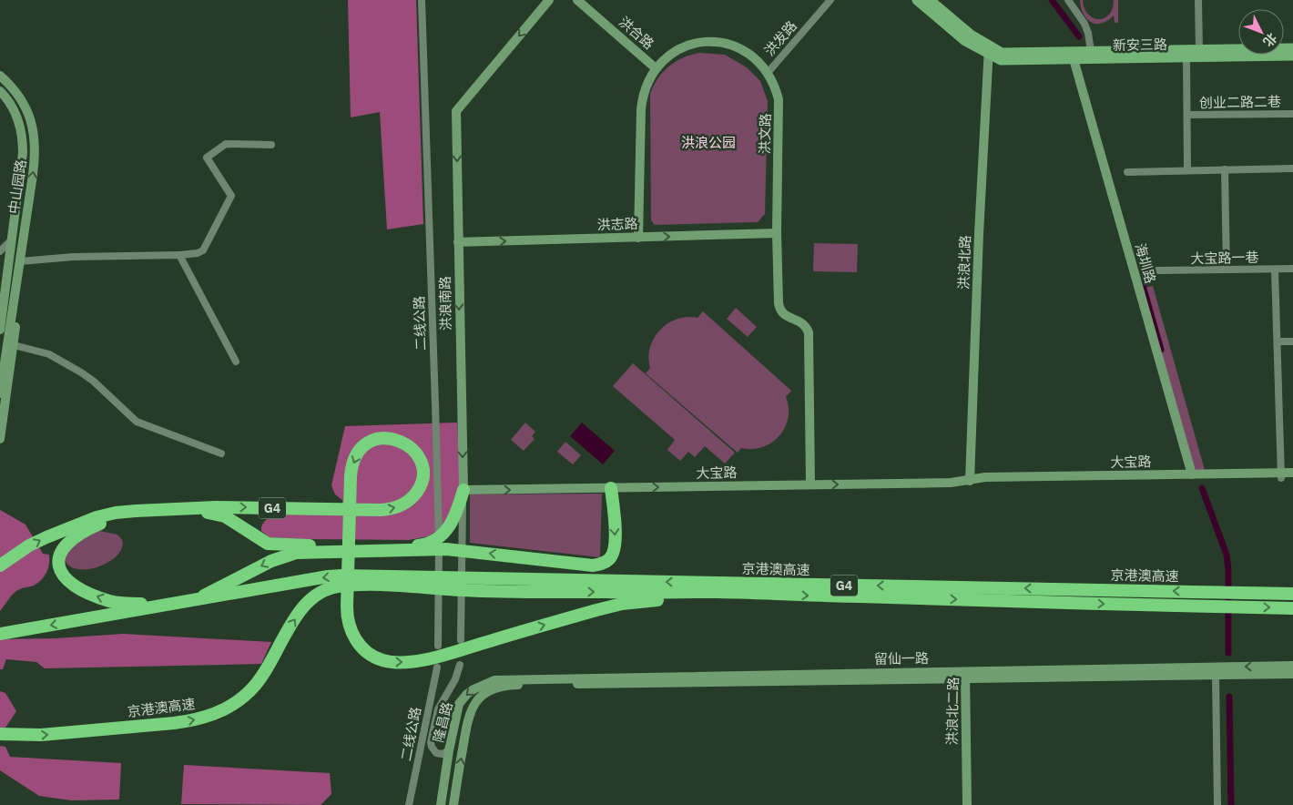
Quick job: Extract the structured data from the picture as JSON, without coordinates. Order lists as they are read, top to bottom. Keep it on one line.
{"streets":{"highway":["G4","京港澳高速"],"main road":["洪合路","新安三路","洪文路","中山园路","洪志路","洪浪北路","海圳路","洪浪南路","大宝路","留仙一路","洪浪北二路","隆昌路"],"street":["洪发路","创业二路二巷","大宝路一巷","二线公路"]},"crossings":[["洪合路","洪文路"],["洪发路","洪文路"],["新安三路","洪浪北路"],["新安三路","海圳路"],["洪文路","洪志路"],["洪文路","大宝路"],["洪志路","洪浪南路"],["洪浪北路","大宝路"],["海圳路","大宝路"],["洪浪南路","大宝路"],["留仙一路","洪浪北二路"],["留仙一路","隆昌路"]],"one_way":["洪志路","洪浪南路","大宝路"],"parks":["洪浪公园"],"north":"bottom right"}
